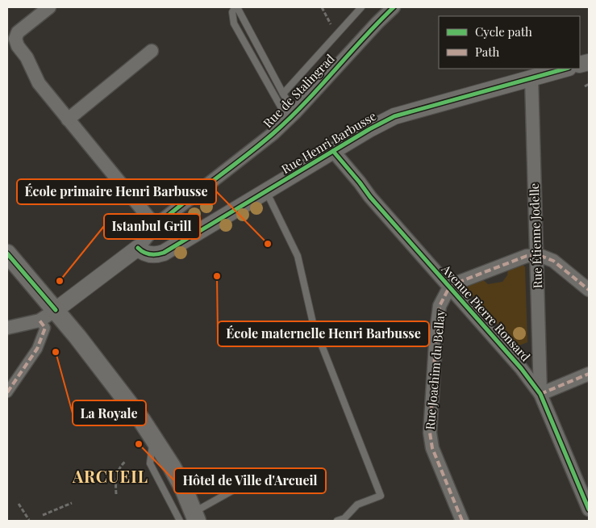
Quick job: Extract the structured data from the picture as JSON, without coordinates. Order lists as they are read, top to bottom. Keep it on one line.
{"streets":{"street":["Rue de Stalingrad","Rue Henri Barbusse","Rue Étienne Jodelle","Avenue Pierre Ronsard","Rue Joachim du Bellay"]},"crossings":[["Rue de Stalingrad","Rue Henri Barbusse"],["Rue Henri Barbusse","Rue Étienne Jodelle"],["Rue Henri Barbusse","Avenue Pierre Ronsard"],["Rue Étienne Jodelle","Avenue Pierre Ronsard"],["Avenue Pierre Ronsard","Rue Joachim du Bellay"]],"districts":["ARCUEIL"],"places":["École primaire Henri Barbusse","École maternelle Henri Barbusse","Istanbul Grill","La Royale","Hôtel de Ville d'Arcueil"],"legend":["Cycle path","Path"]}
